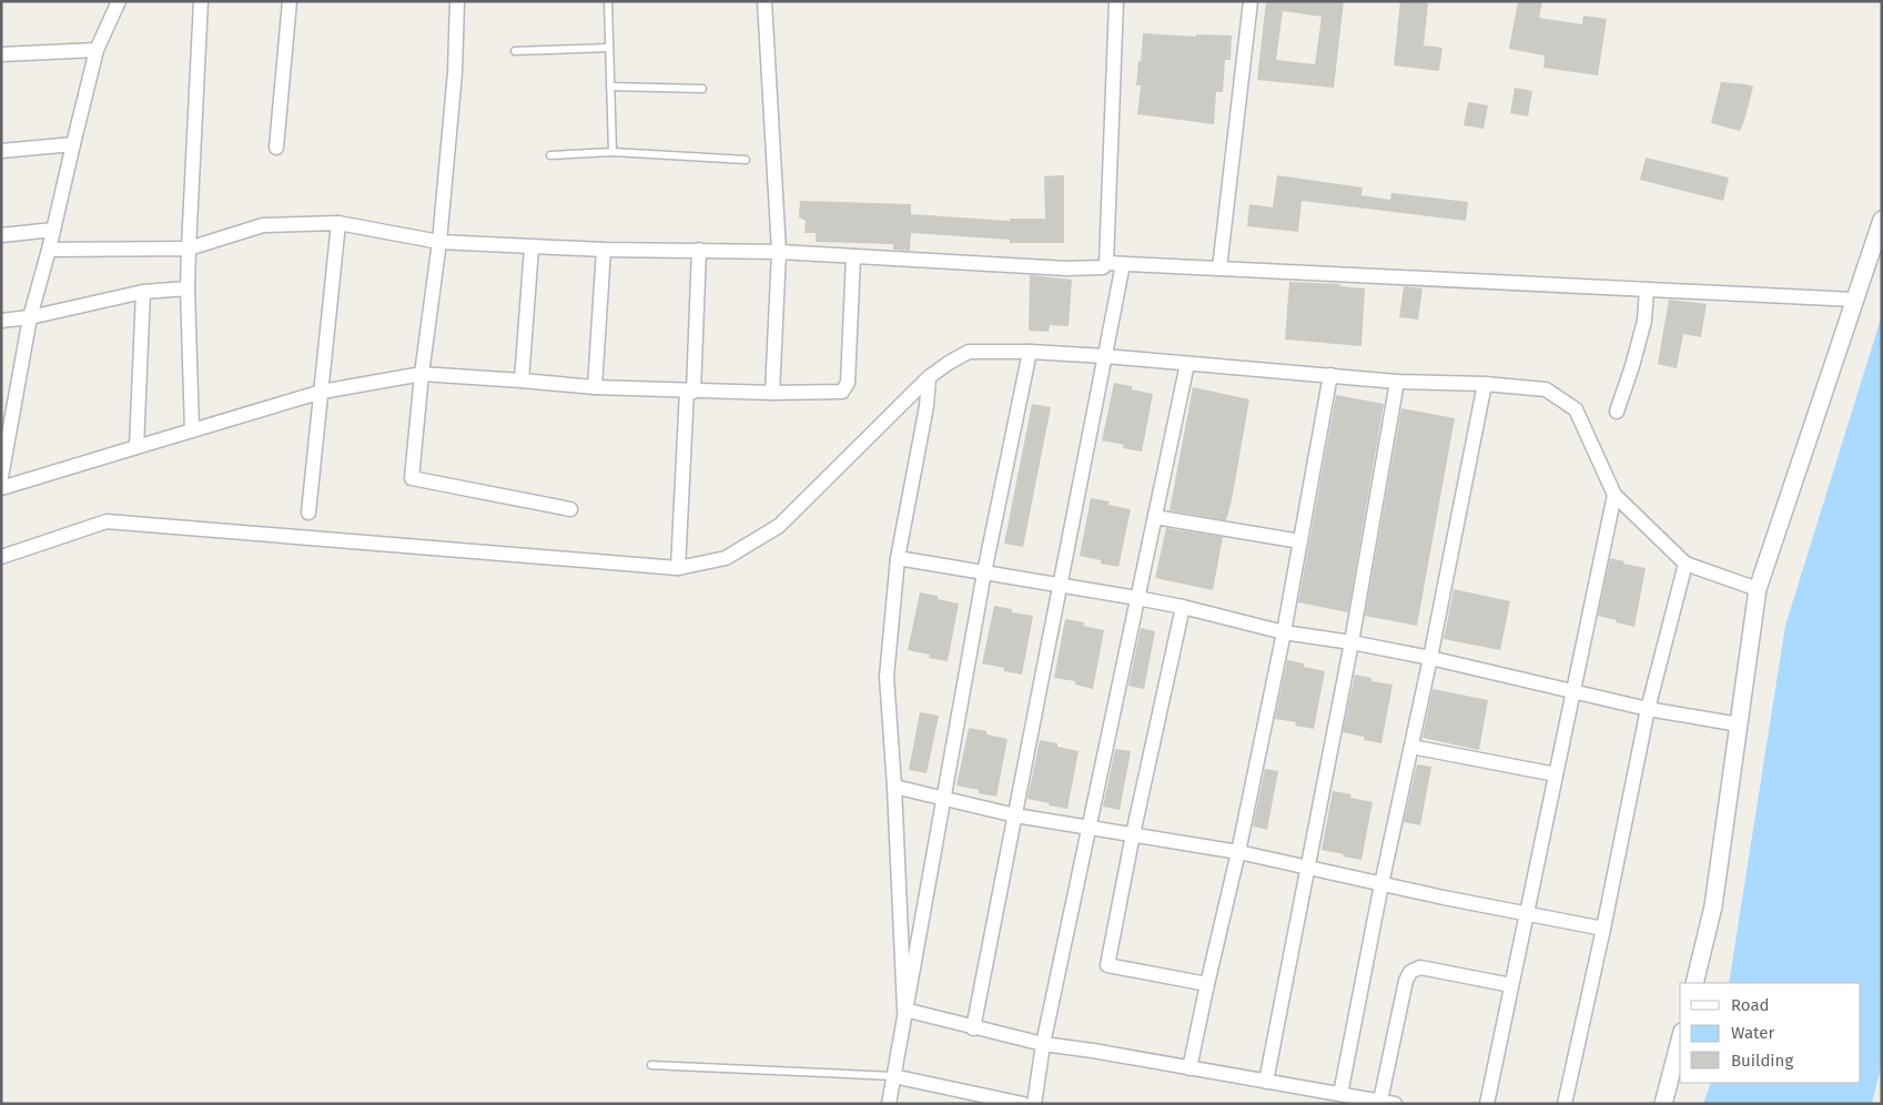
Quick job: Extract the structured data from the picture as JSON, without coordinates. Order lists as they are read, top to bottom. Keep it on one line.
{"legend":["Road","Water","Building"]}
